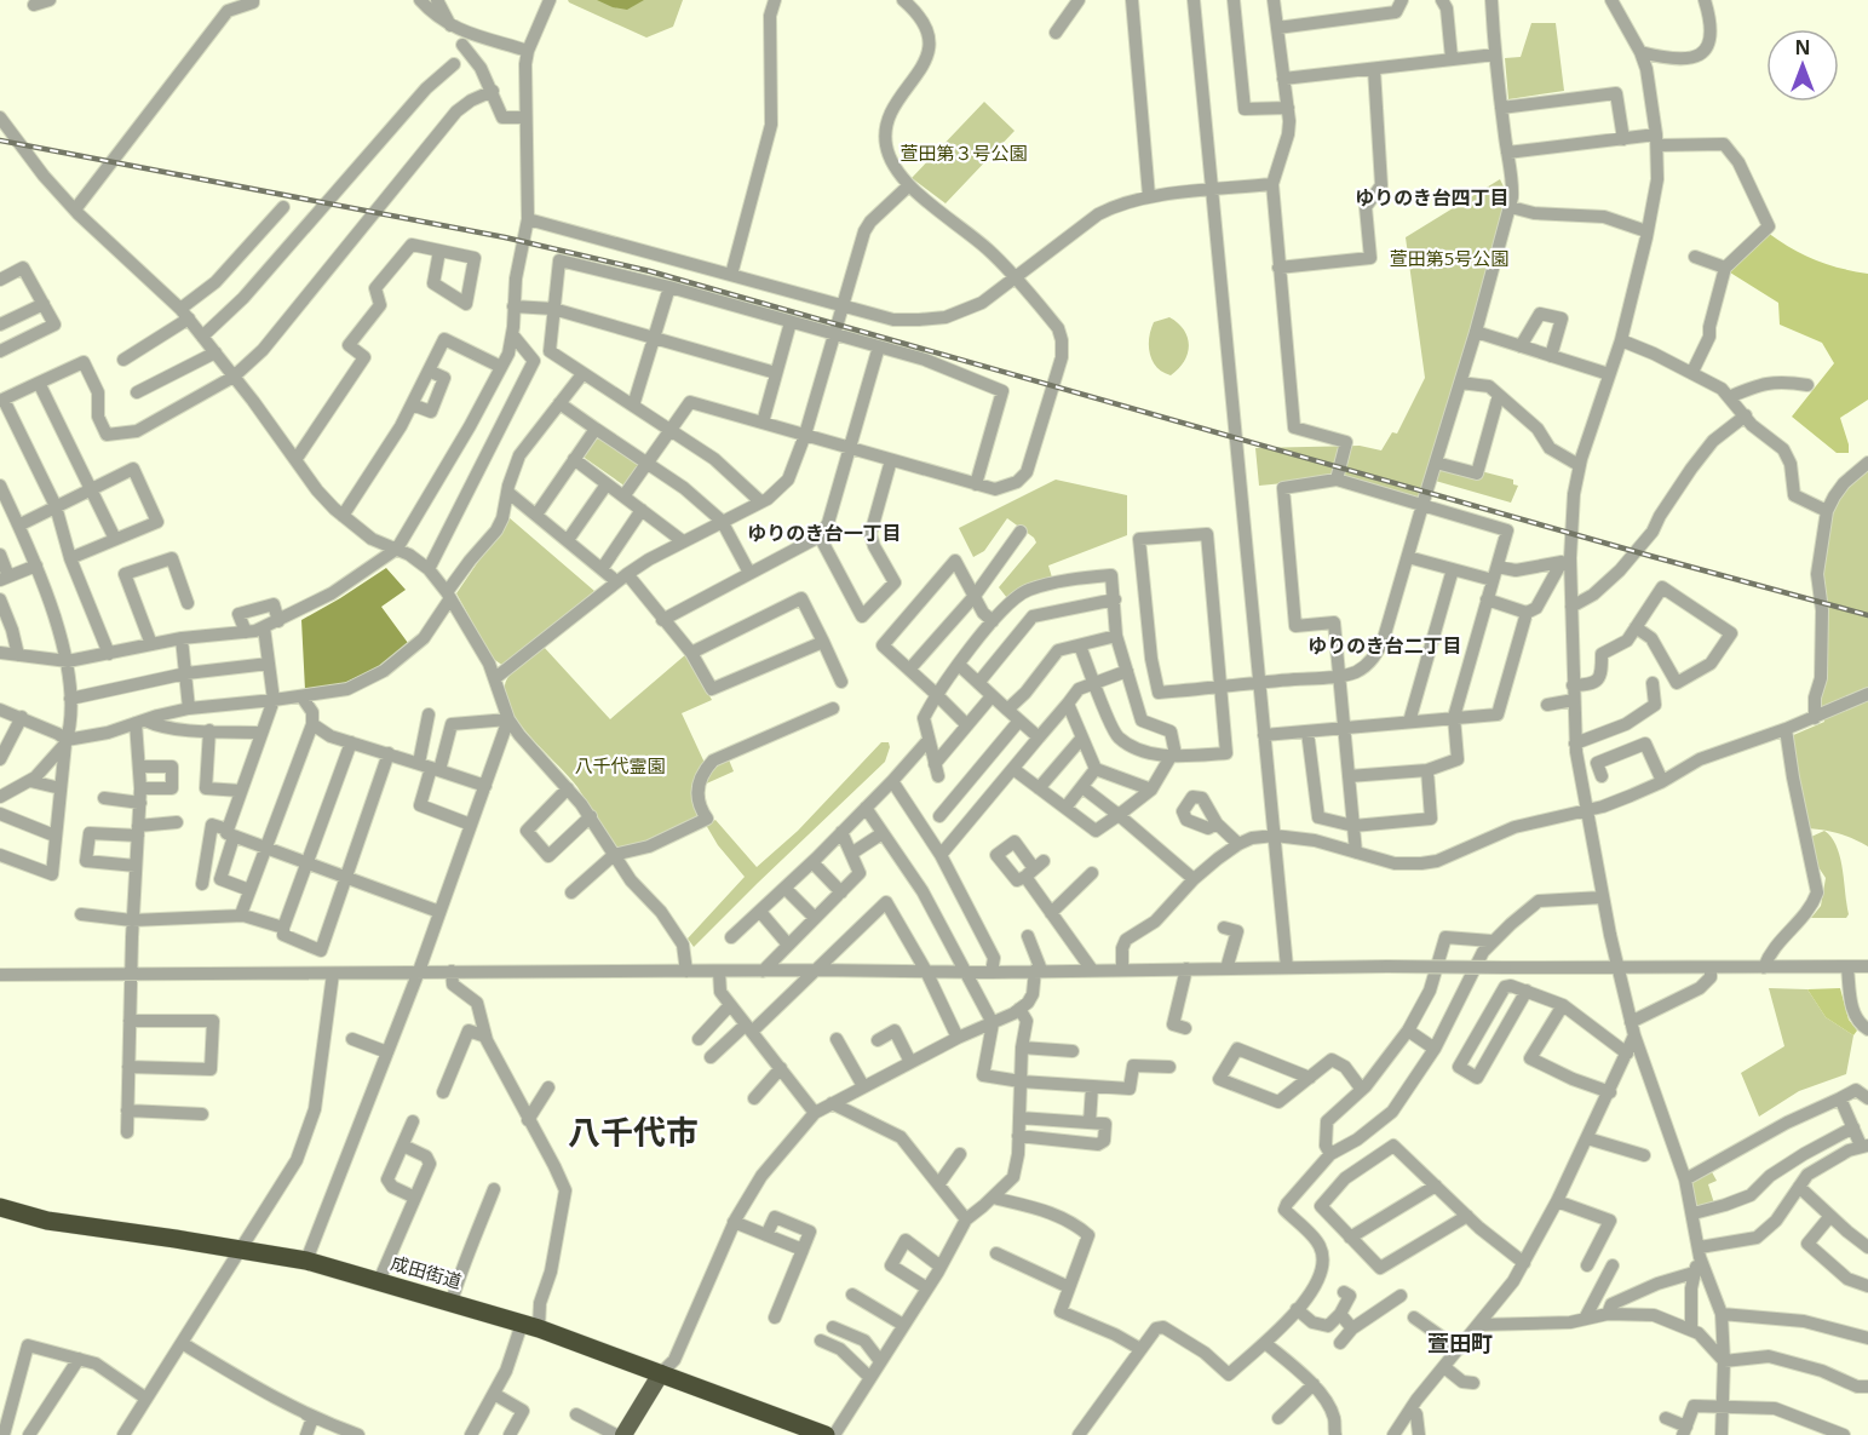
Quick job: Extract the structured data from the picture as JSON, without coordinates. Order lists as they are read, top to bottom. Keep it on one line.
{"streets":{"highway":["成田街道"]},"districts":["ゆりのき台四丁目","ゆりのき台一丁目","ゆりのき台二丁目","八千代市","萱田町"],"parks":["萱田第３号公園","萱田第5号公園","八千代霊園"],"north":"top"}
